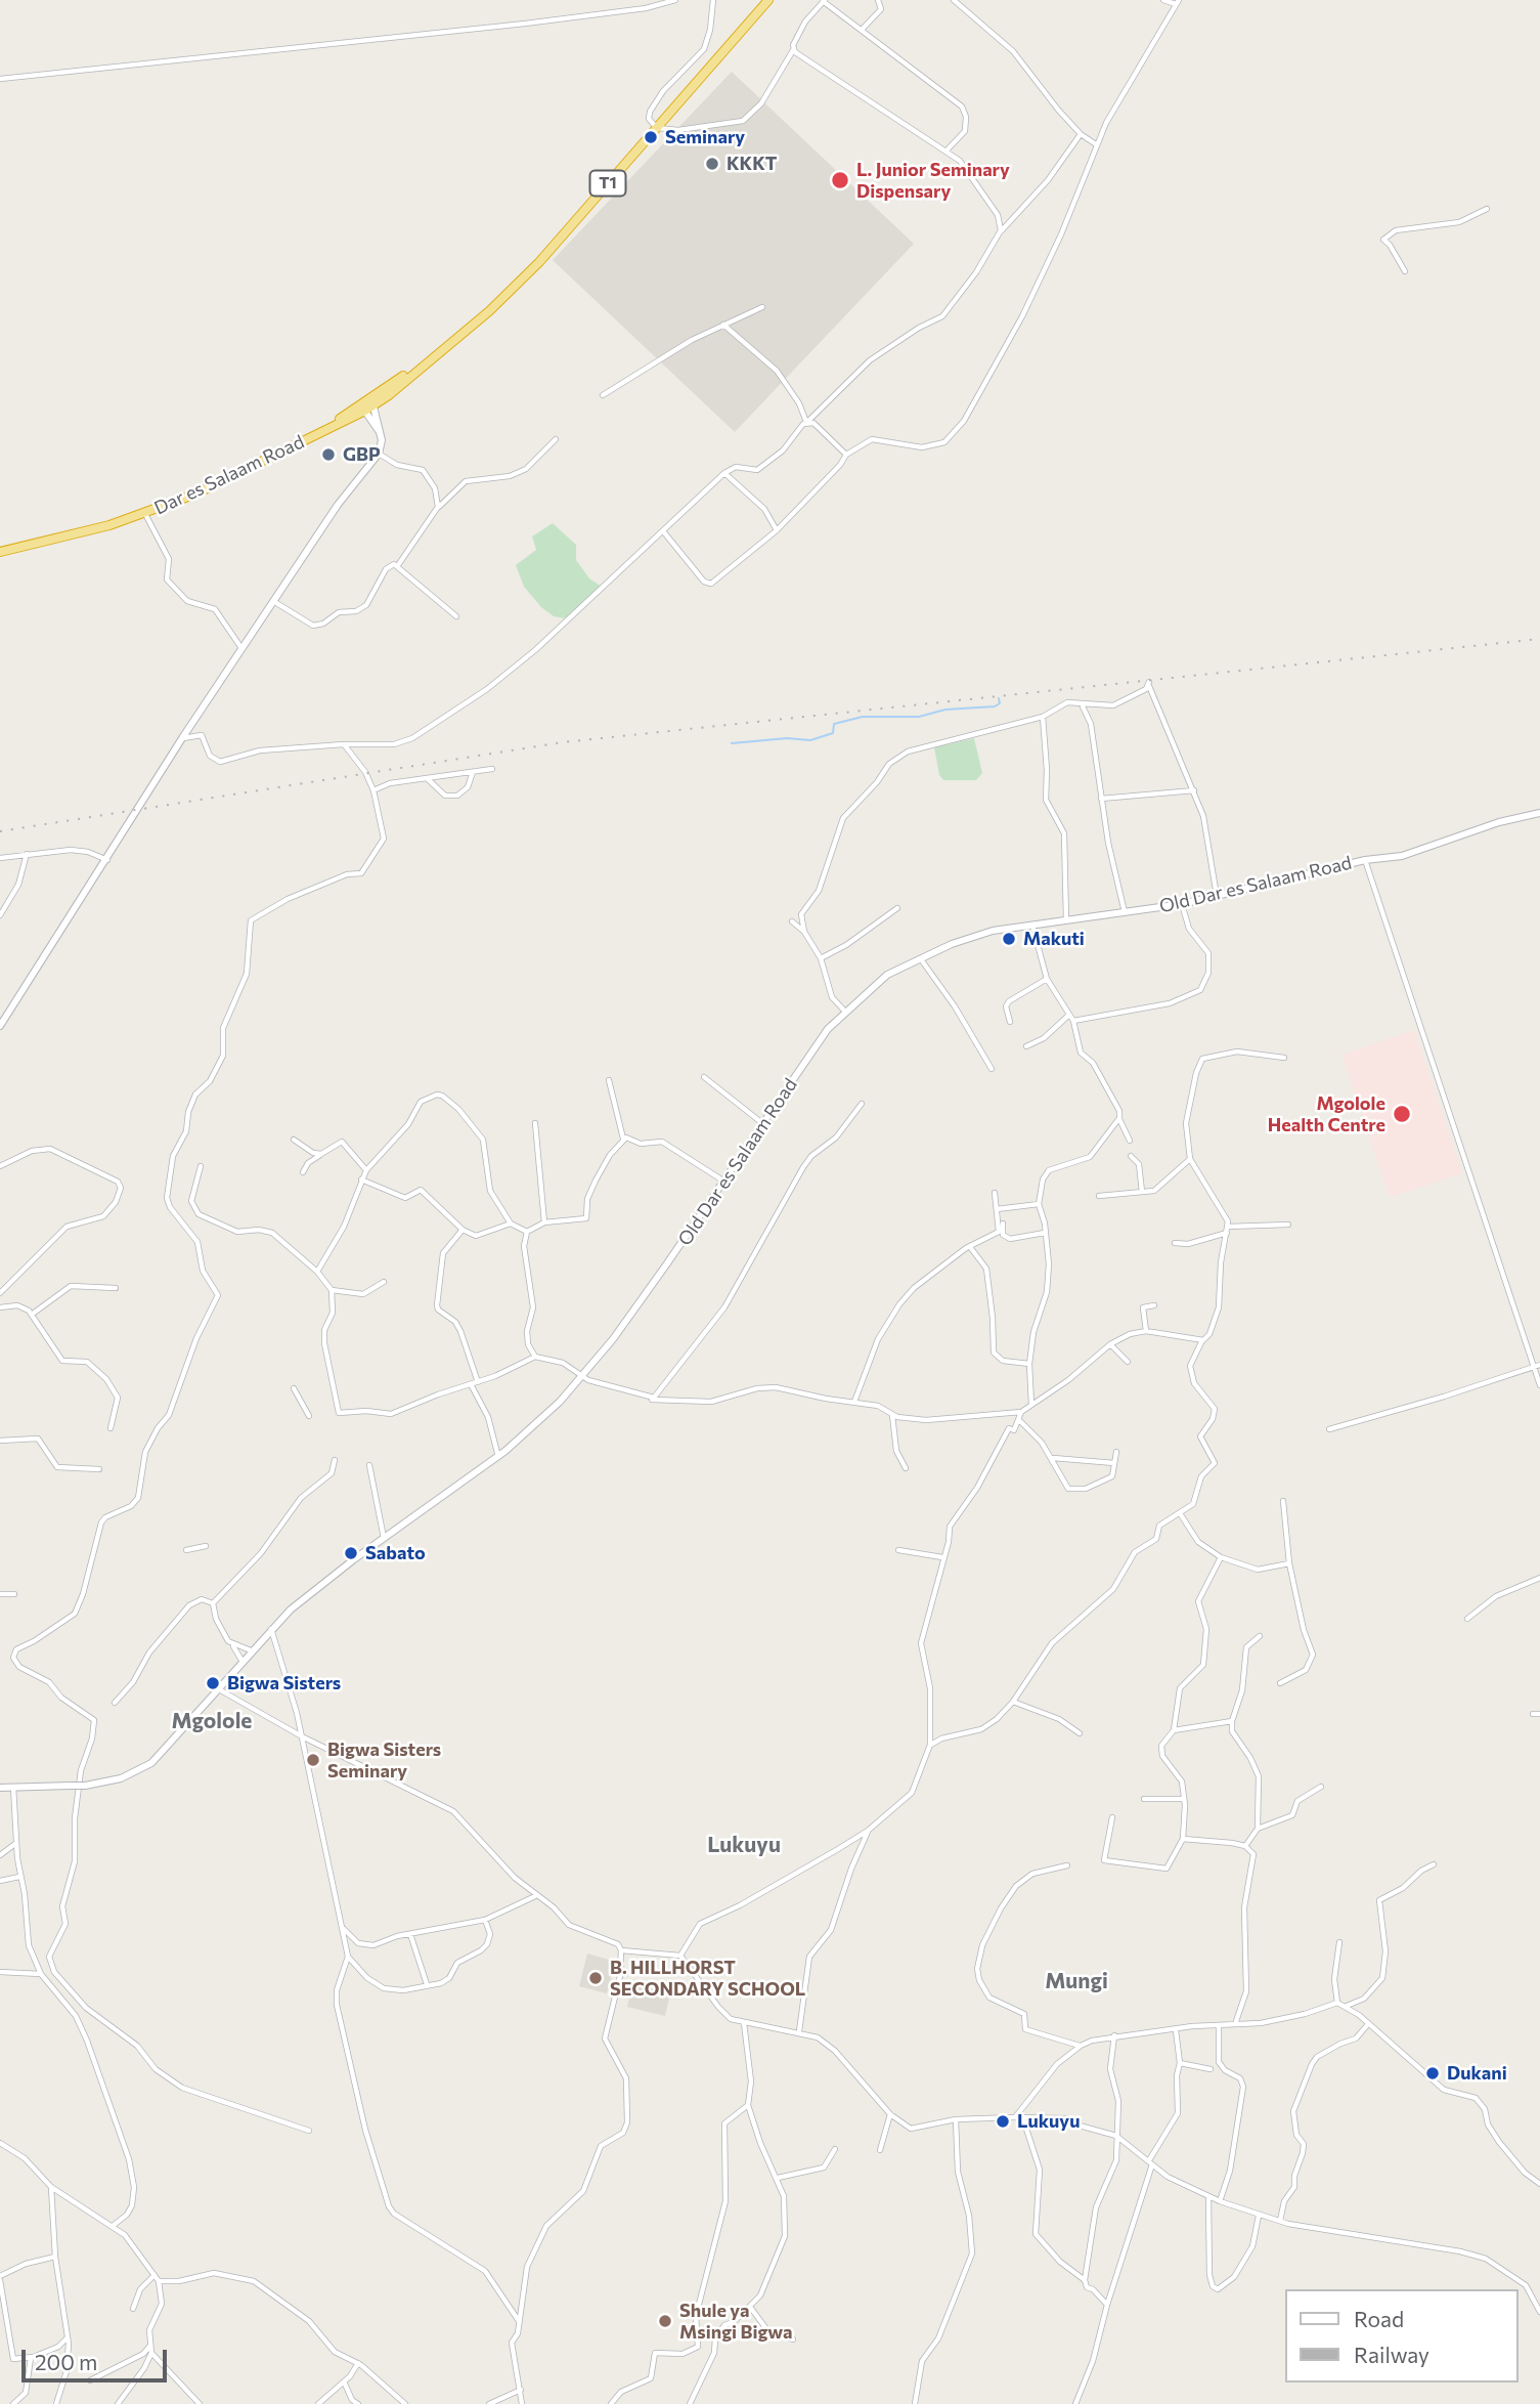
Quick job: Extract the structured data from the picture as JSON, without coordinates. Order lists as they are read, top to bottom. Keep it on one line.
{"streets":{"highway":["T1","Dar es Salaam Road"],"street":["Old Dar es Salaam Road"]},"districts":["Mgolole","Lukuyu","Mungi"],"places":["Seminary","KKKT","L. Junior Seminary Dispensary","GBP","Makuti","Mgolole Health Centre","Sabato","Bigwa Sisters","Bigwa Sisters Seminary","B. HILLHORST SECONDARY SCHOOL","Dukani","Lukuyu","Shule ya Msingi Bigwa"],"legend":["Road","Railway"],"scale_bar":"200 m"}
